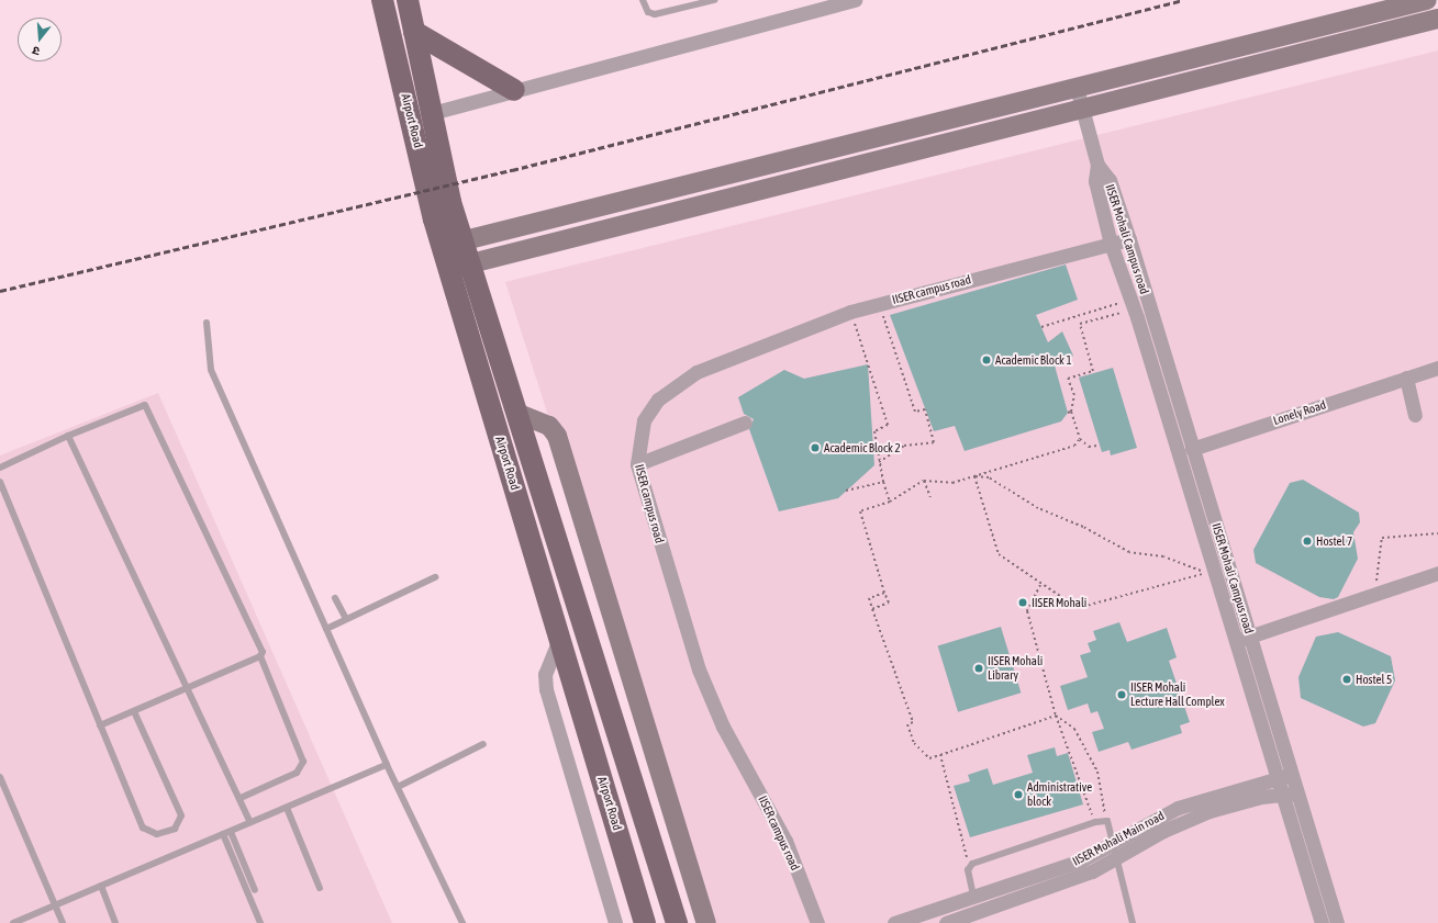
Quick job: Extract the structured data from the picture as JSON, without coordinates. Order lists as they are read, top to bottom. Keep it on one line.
{"streets":{"main road":["Airport Road"],"street":["IISER Mohali Campus road","IISER campus road","Lonely Road","IISER Mohali Main road"]},"crossings":[["IISER Mohali Campus road","IISER campus road"],["IISER Mohali Campus road","Lonely Road"],["IISER Mohali Campus road","IISER Mohali Main road"]],"places":["Academic Block 1","Academic Block 2","Hostel 7","IISER Mohali","IISER Mohali Library","Hostel 5","IISER Mohali Lecture Hall Complex","Administrative block"],"north":"bottom"}
